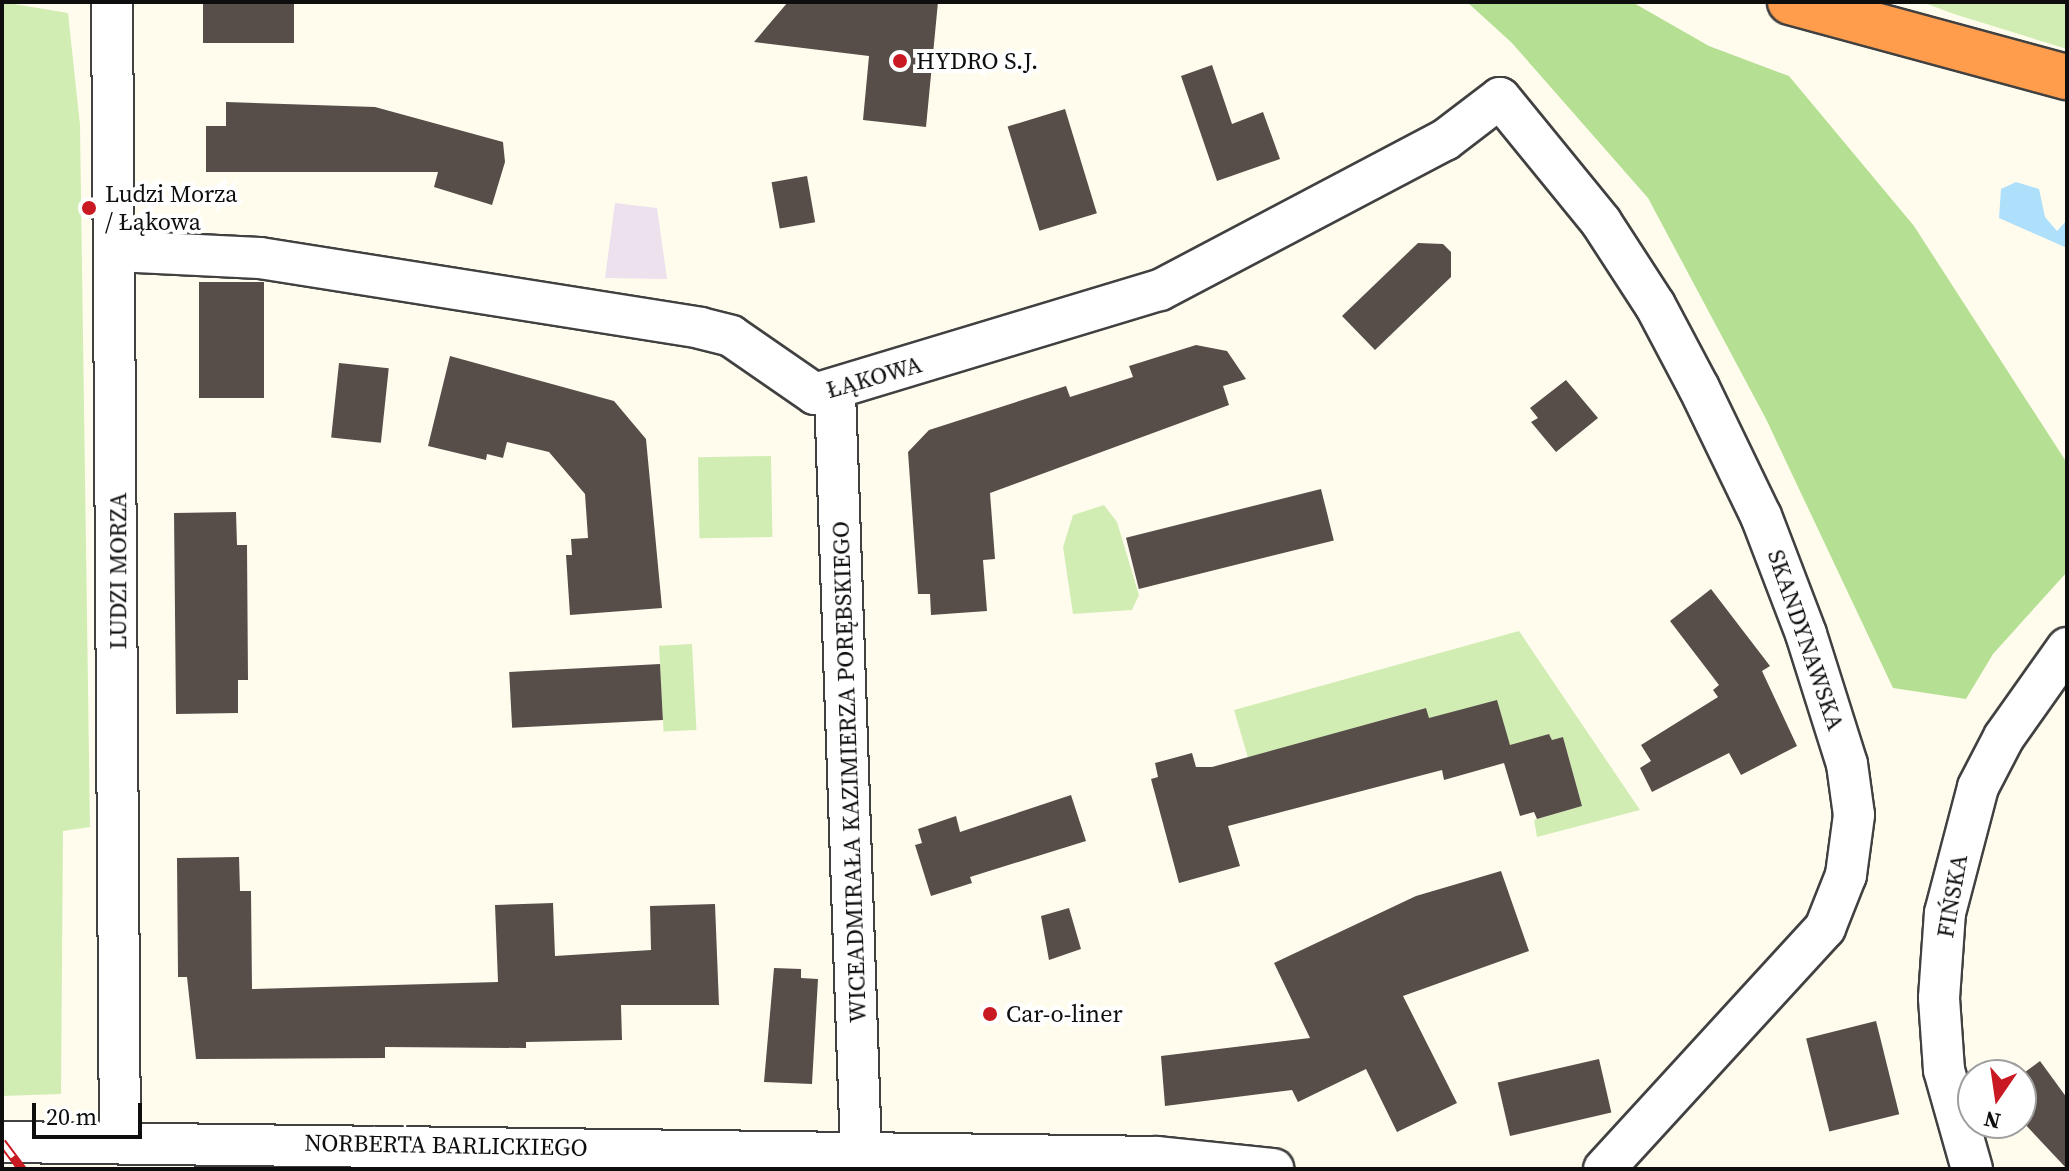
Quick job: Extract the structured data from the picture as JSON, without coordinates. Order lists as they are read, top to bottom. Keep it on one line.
{"streets":{"street":["ŁĄKOWA","LUDZI MORZA","SKANDYNAWSKA","WICEADMIRAŁA KAZIMIERZA PORĘBSKIEGO","FIŃSKA","NORBERTA BARLICKIEGO"]},"crossings":[["ŁĄKOWA","LUDZI MORZA"],["ŁĄKOWA","SKANDYNAWSKA"],["ŁĄKOWA","WICEADMIRAŁA KAZIMIERZA PORĘBSKIEGO"],["LUDZI MORZA","NORBERTA BARLICKIEGO"],["WICEADMIRAŁA KAZIMIERZA PORĘBSKIEGO","NORBERTA BARLICKIEGO"]],"places":["HYDRO S.J.","Ludzi Morza / Łąkowa","Car-o-liner"],"scale_bar":"20 m","north":"bottom"}
